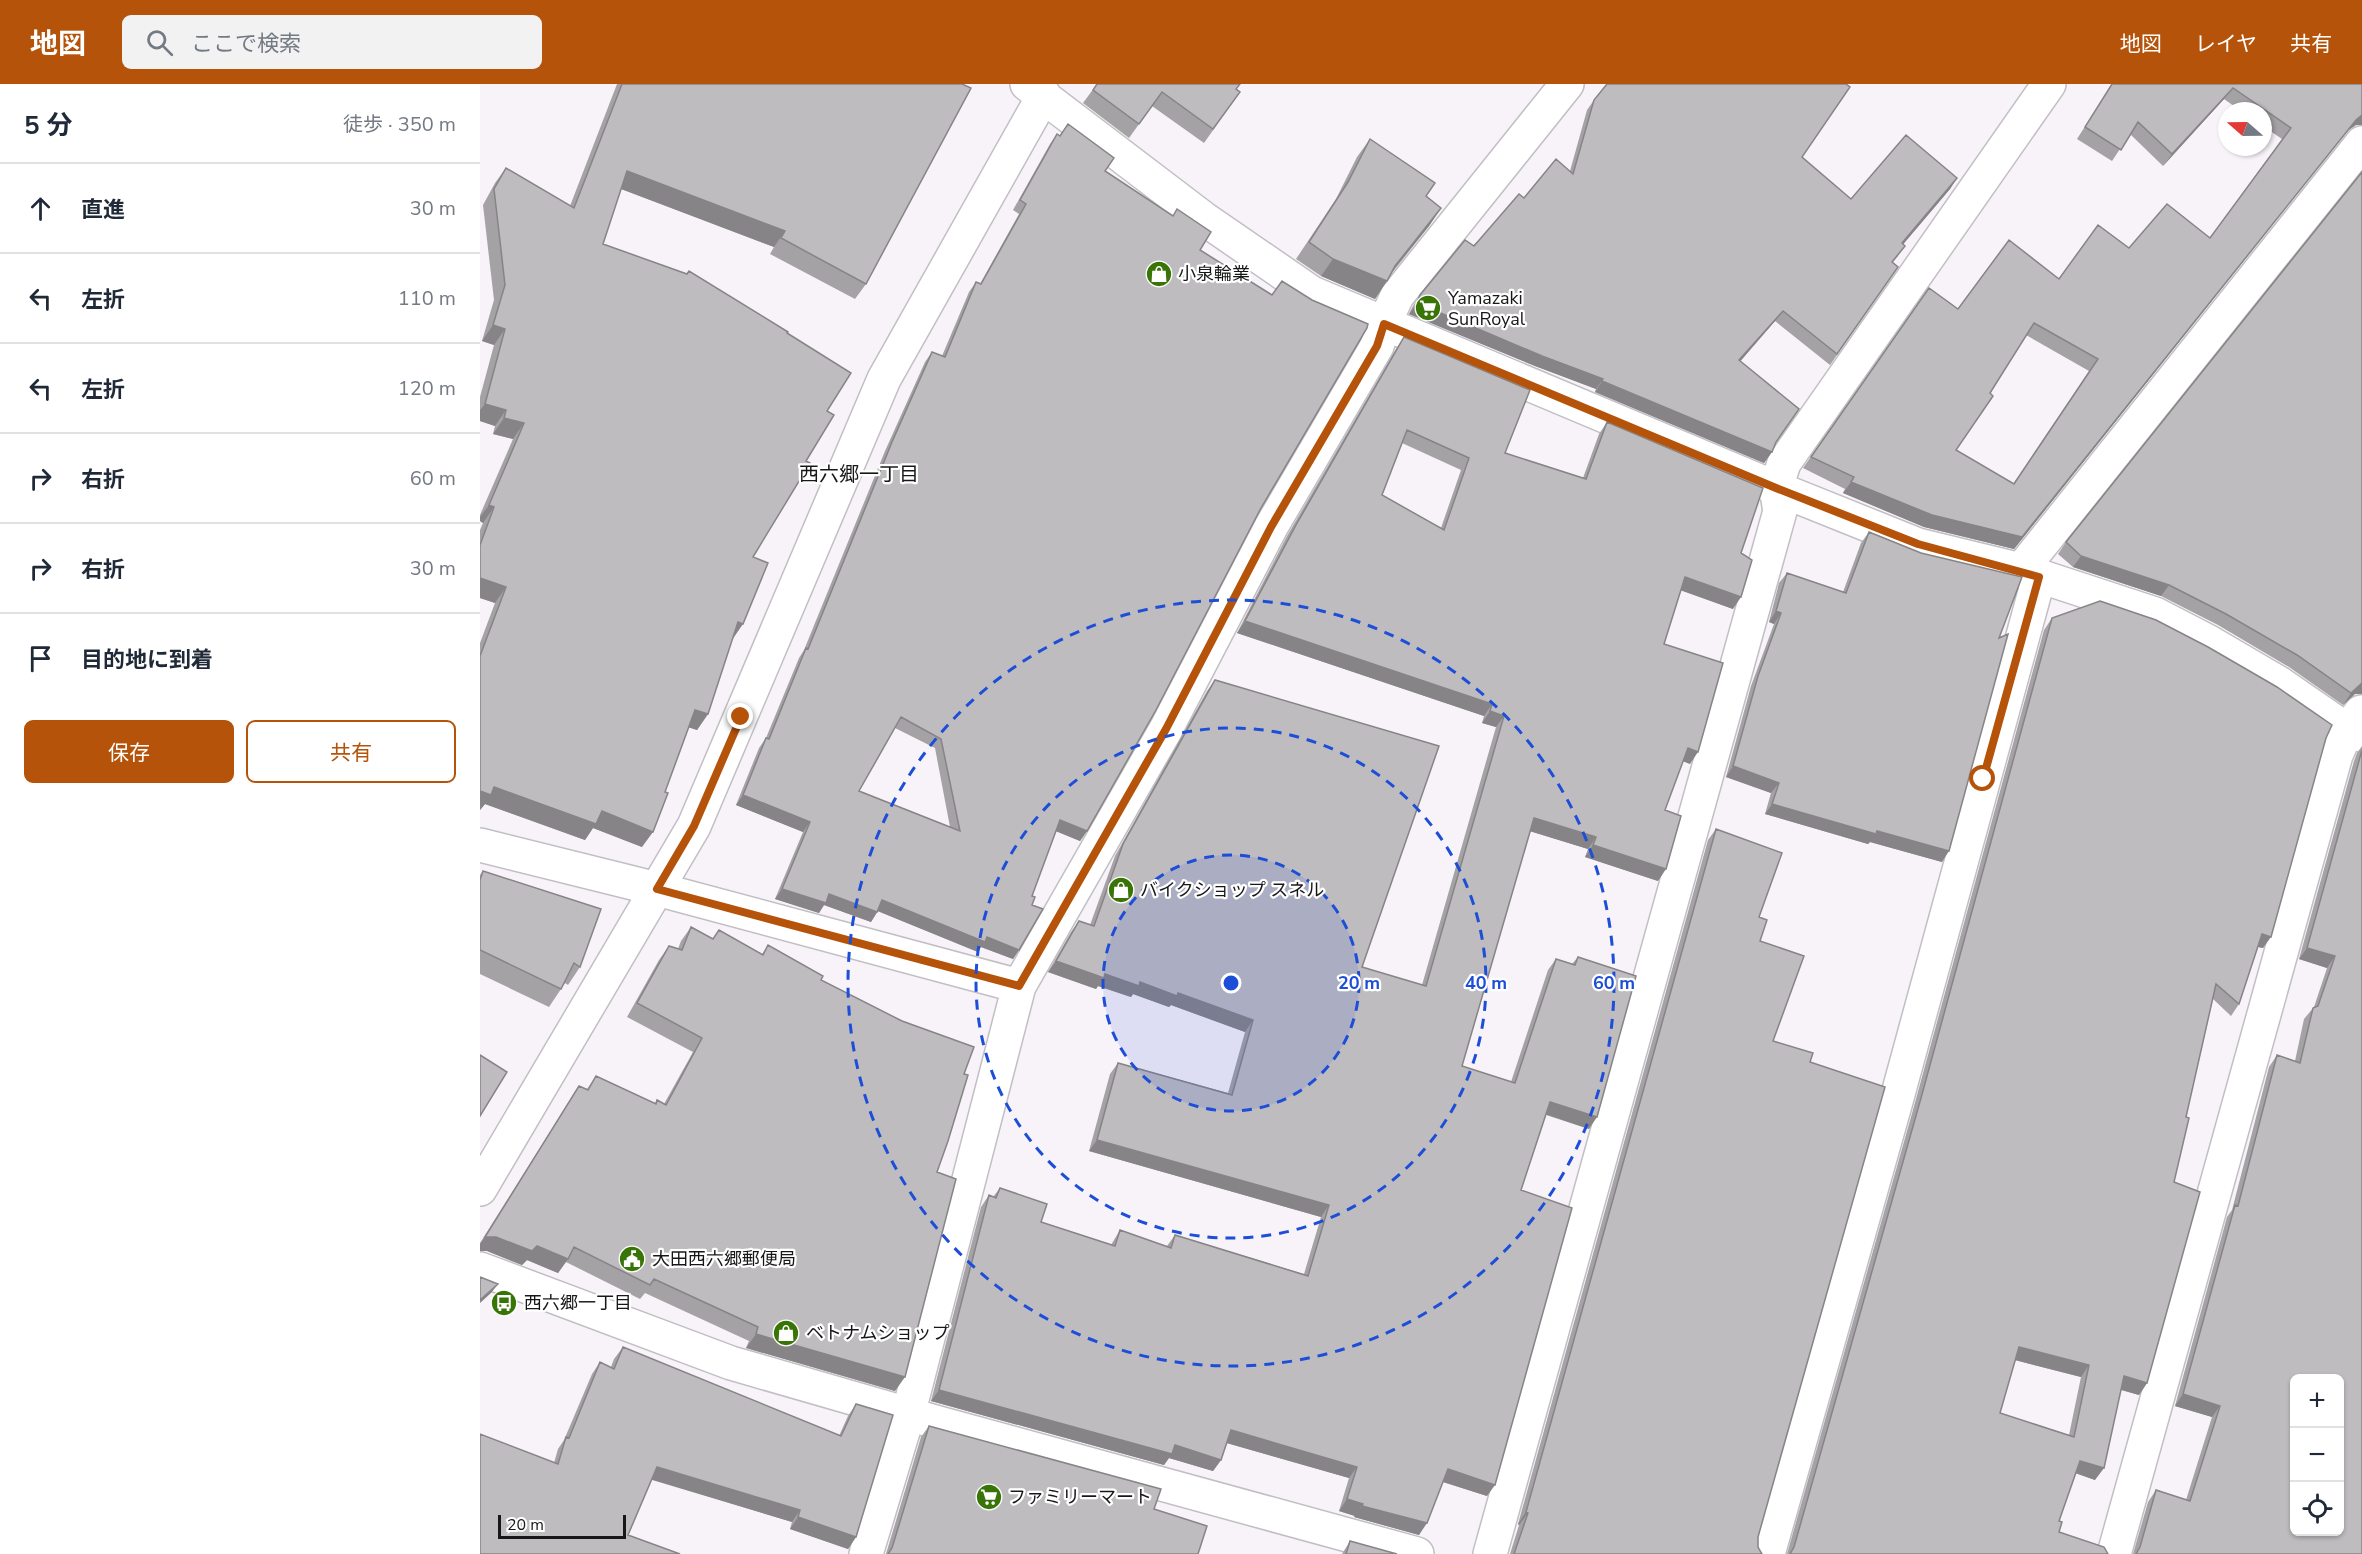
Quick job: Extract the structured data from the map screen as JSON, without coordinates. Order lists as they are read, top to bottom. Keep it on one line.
{"districts":["西六郷一丁目"],"places":{"shop":["小泉輪業","バイクショップ スネル","ベトナムショップ"],"supermarket":["Yamazaki SunRoyal","ファミリーマート"],"public building":["大田西六郷郵便局"],"bus stop":["西六郷一丁目"]},"scale_bar":"20 m","north":"left","page":{"header":"地図","search":"ここで検索","nav":["地図","レイヤ","共有"],"heading":["5 分","徒歩 · 350 m"],"list":[["直進","30 m"],["左折","110 m"],["左折","120 m"],["右折","60 m"],["右折","30 m"],"目的地に到着"],"buttons":["保存","共有"],"map_buttons":["+","−"],"scale":"20 m"},"rings":["20 m","40 m","60 m"]}
